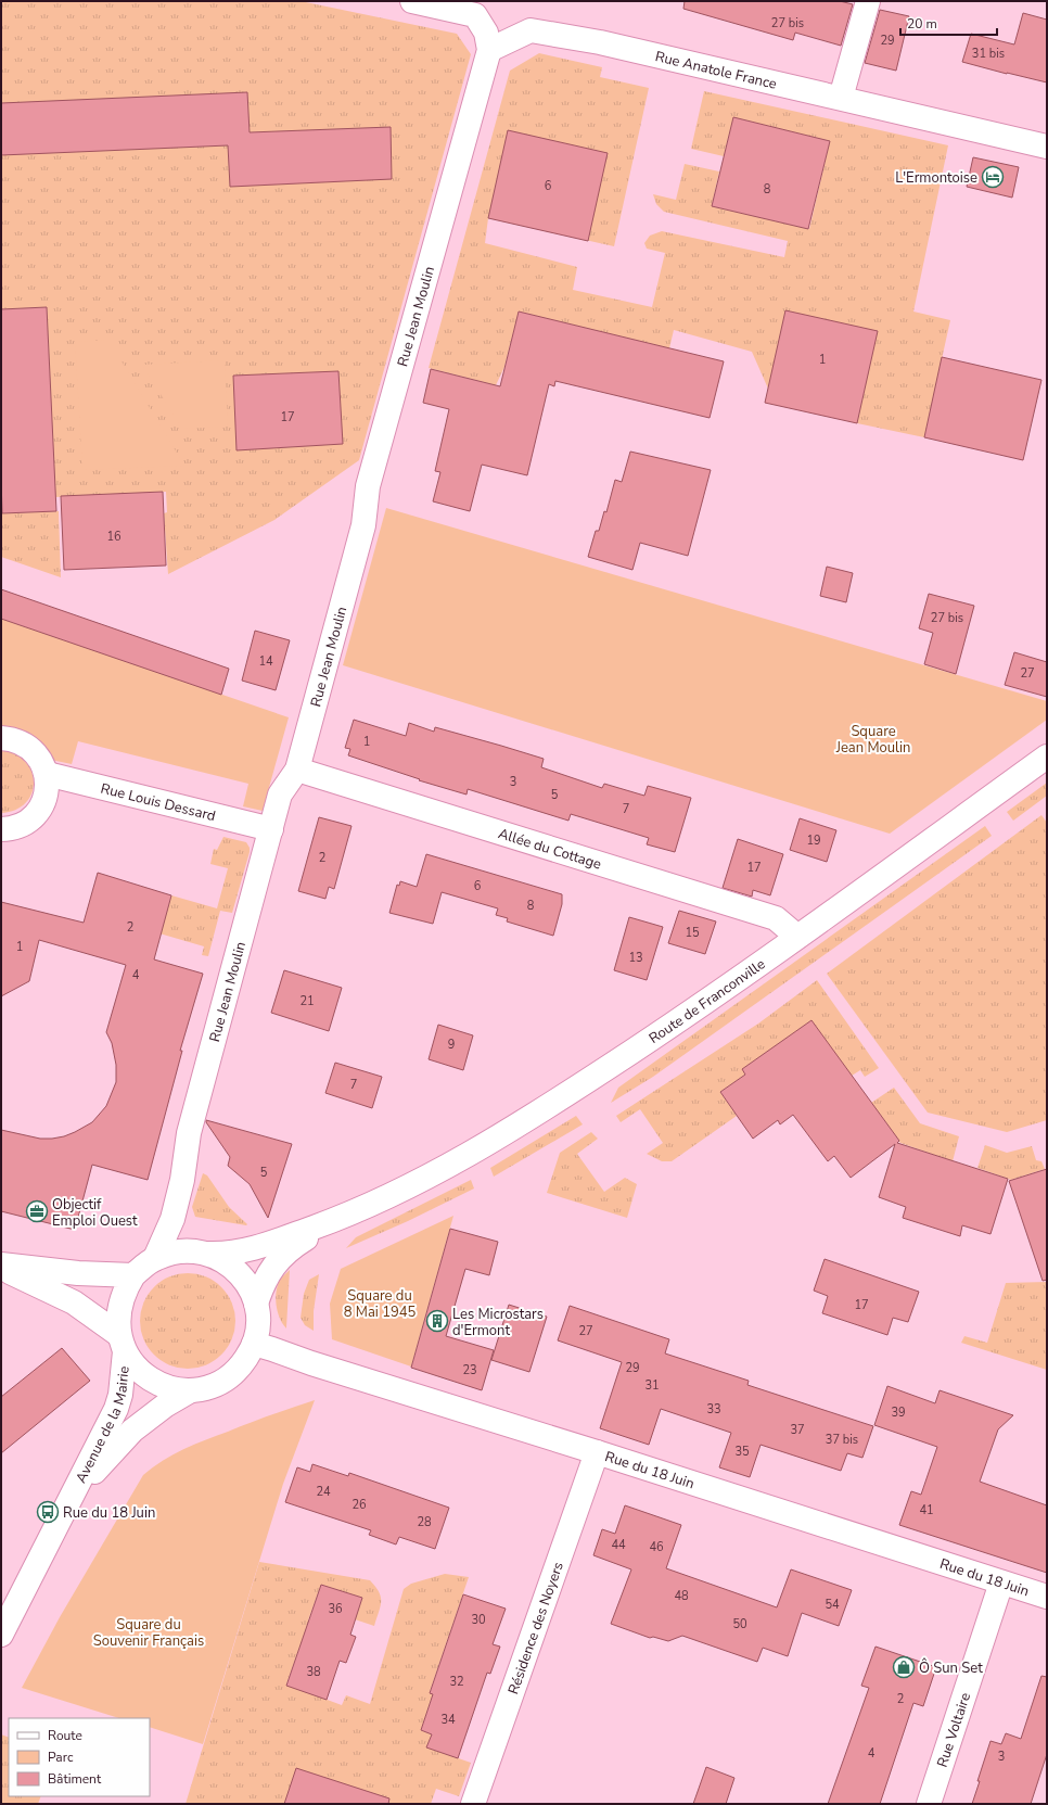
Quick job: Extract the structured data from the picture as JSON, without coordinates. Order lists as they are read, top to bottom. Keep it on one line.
{"streets":{"street":["Rue Anatole France","Rue Jean Moulin","Rue Louis Dessard","Allée du Cottage","Route de Franconville","Avenue de la Mairie","Rue du 18 Juin","Résidence des Noyers","Rue Voltaire"]},"crossings":[["Rue Anatole France","Rue Jean Moulin"],["Rue Jean Moulin","Rue Louis Dessard"],["Rue Jean Moulin","Allée du Cottage"],["Rue Jean Moulin","Route de Franconville"],["Rue Jean Moulin","Avenue de la Mairie"],["Rue Jean Moulin","Rue du 18 Juin"],["Allée du Cottage","Route de Franconville"],["Route de Franconville","Avenue de la Mairie"],["Route de Franconville","Rue du 18 Juin"],["Avenue de la Mairie","Rue du 18 Juin"],["Rue du 18 Juin","Résidence des Noyers"],["Rue du 18 Juin","Rue Voltaire"]],"parks":["Square Jean Moulin","Square du 8 Mai 1945","Square du Souvenir Français"],"places":{"hotel":["L'Ermontoise"],"office":["Objectif Emploi Ouest"],"building":["Les Microstars d'Ermont"],"bus stop":["Rue du 18 Juin"],"shop":["Ô Sun Set"]},"house_numbers":["27 bis","29","31 bis","6","8","1","17","16","27 bis","14","27","1","3","5","7","19","2","17","6","8","2","15","1","13","4","21","9","7","5","17","27","29","23","31","33","39","37","37 bis","35","24","26","41","28","44","46","48","54","36","30","50","38","32","2","34","4","3"],"legend":["Route","Parc","Bâtiment"],"scale_bar":"20 m"}
